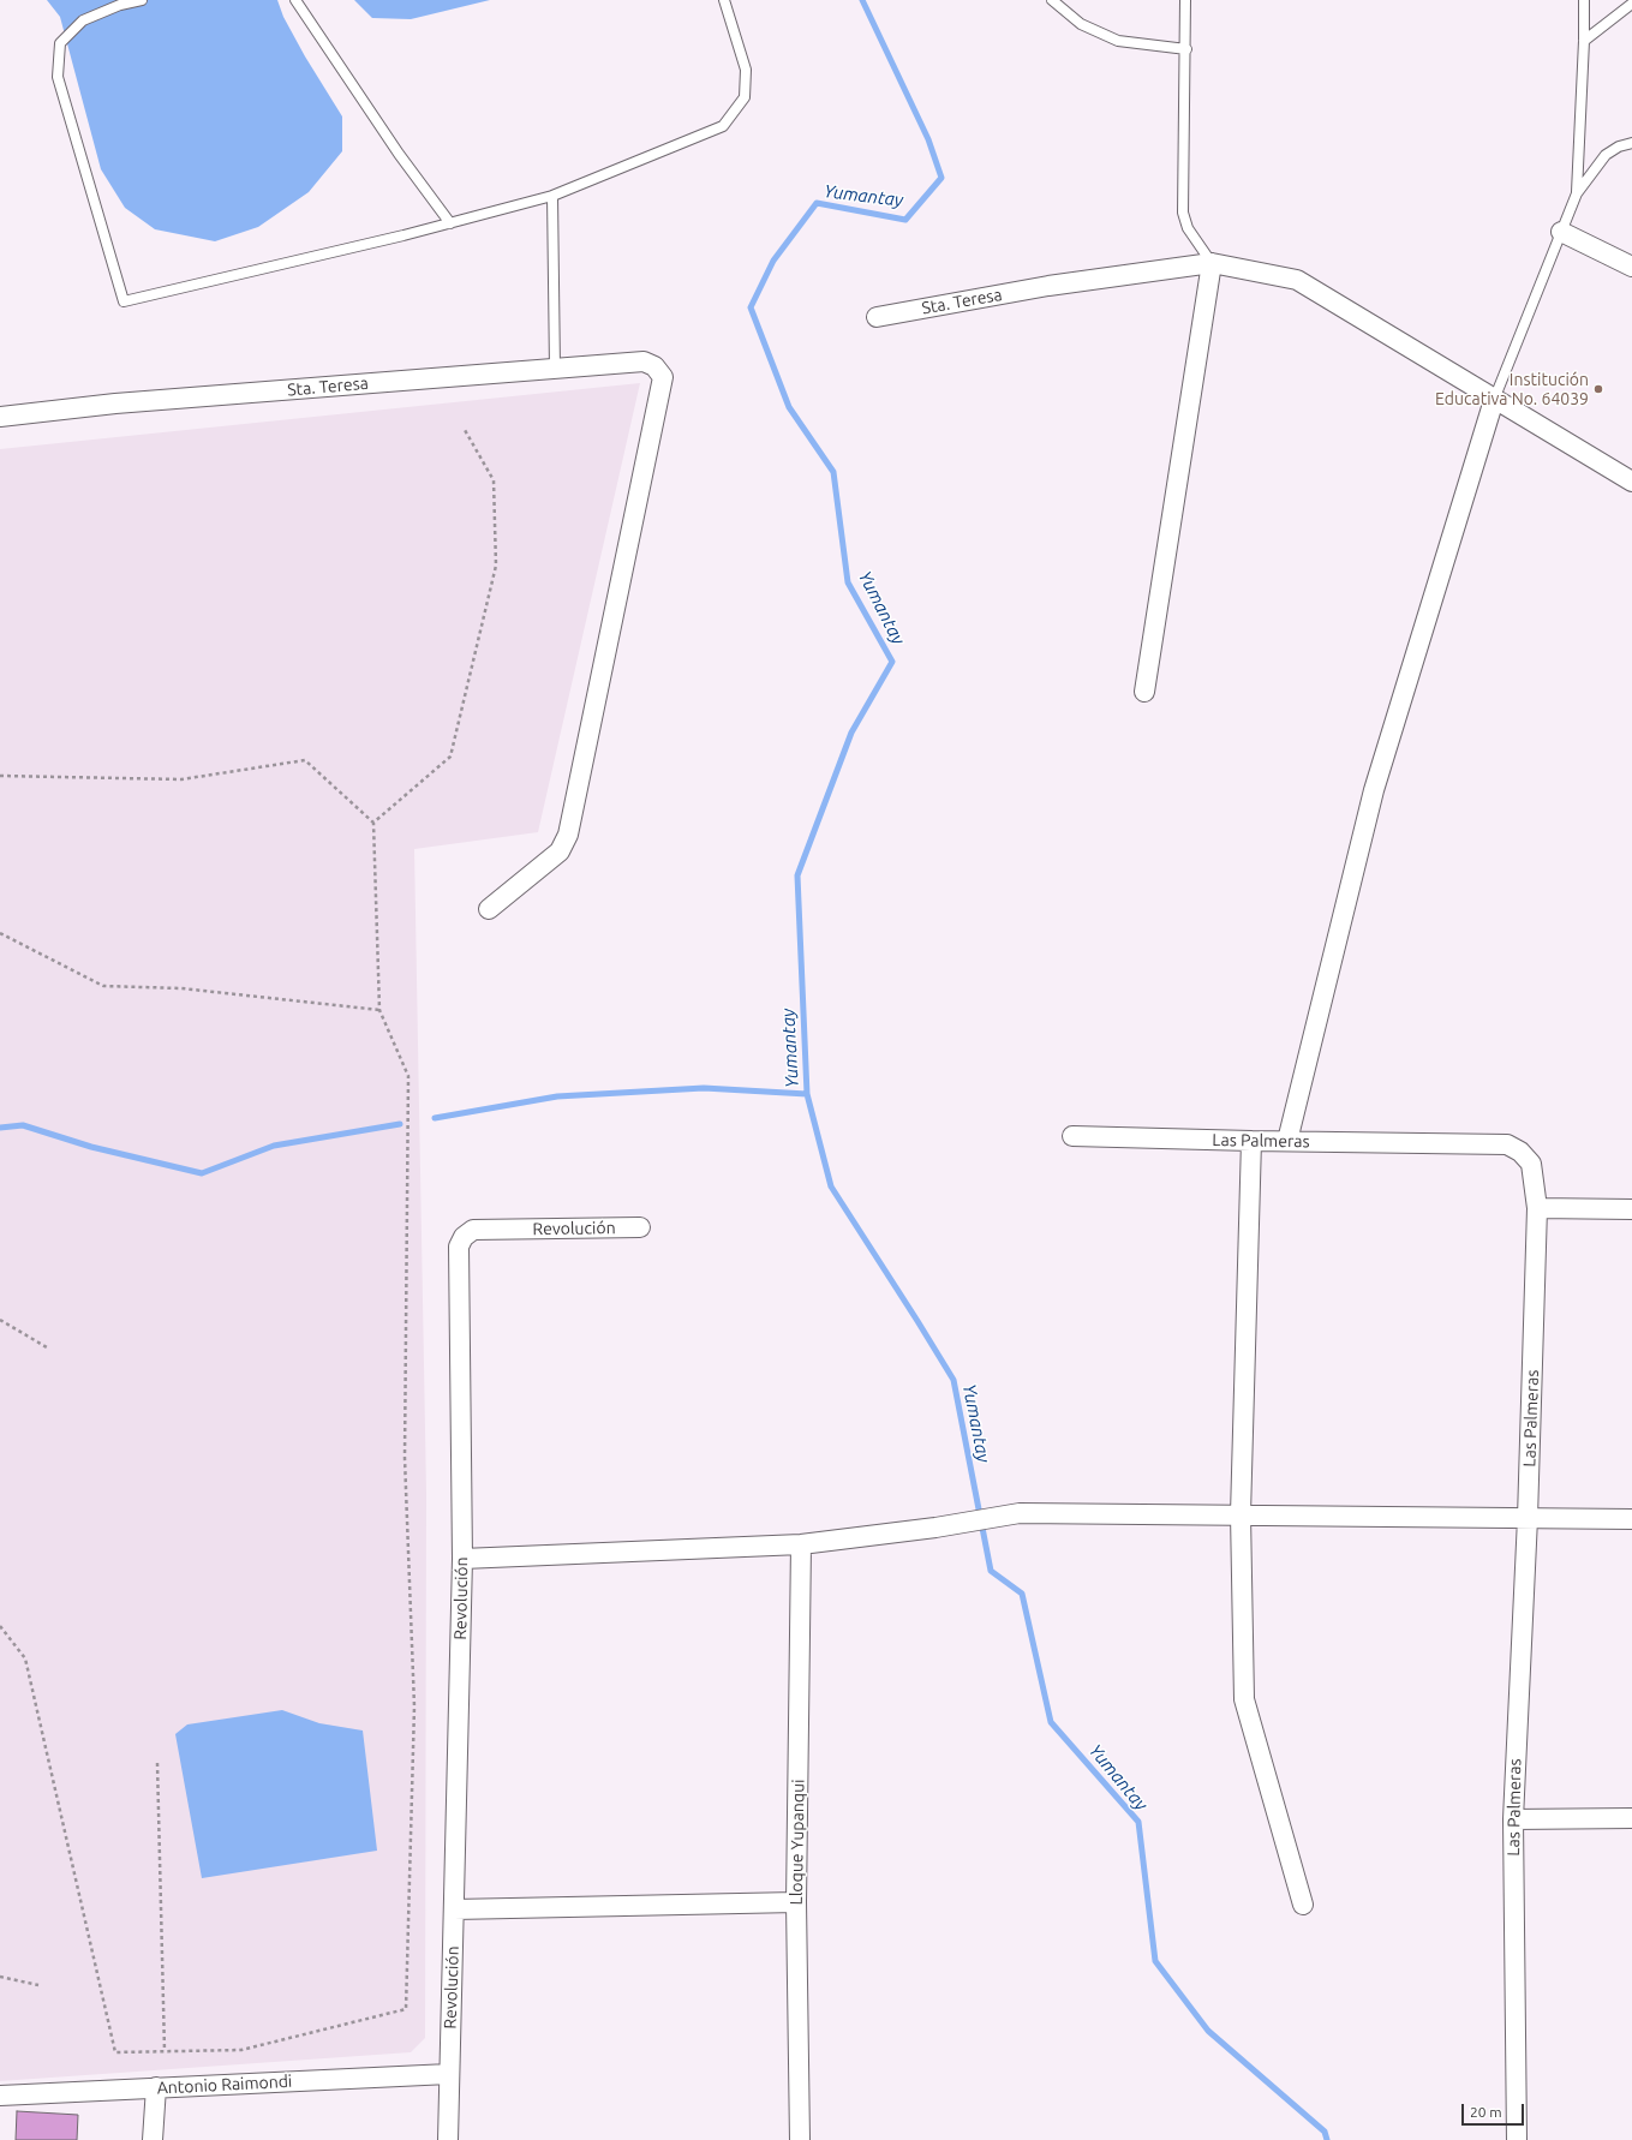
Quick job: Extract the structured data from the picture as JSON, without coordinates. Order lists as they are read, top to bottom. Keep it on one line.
{"streets":{"street":["Sta. Teresa","Las Palmeras","Revolución","Lloque Yupanqui","Antonio Raimondi"]},"crossings":[["Revolución","Antonio Raimondi"]],"water":["Yumantay"],"places":["Institución Educativa No. 64039"],"scale_bar":"20 m"}
